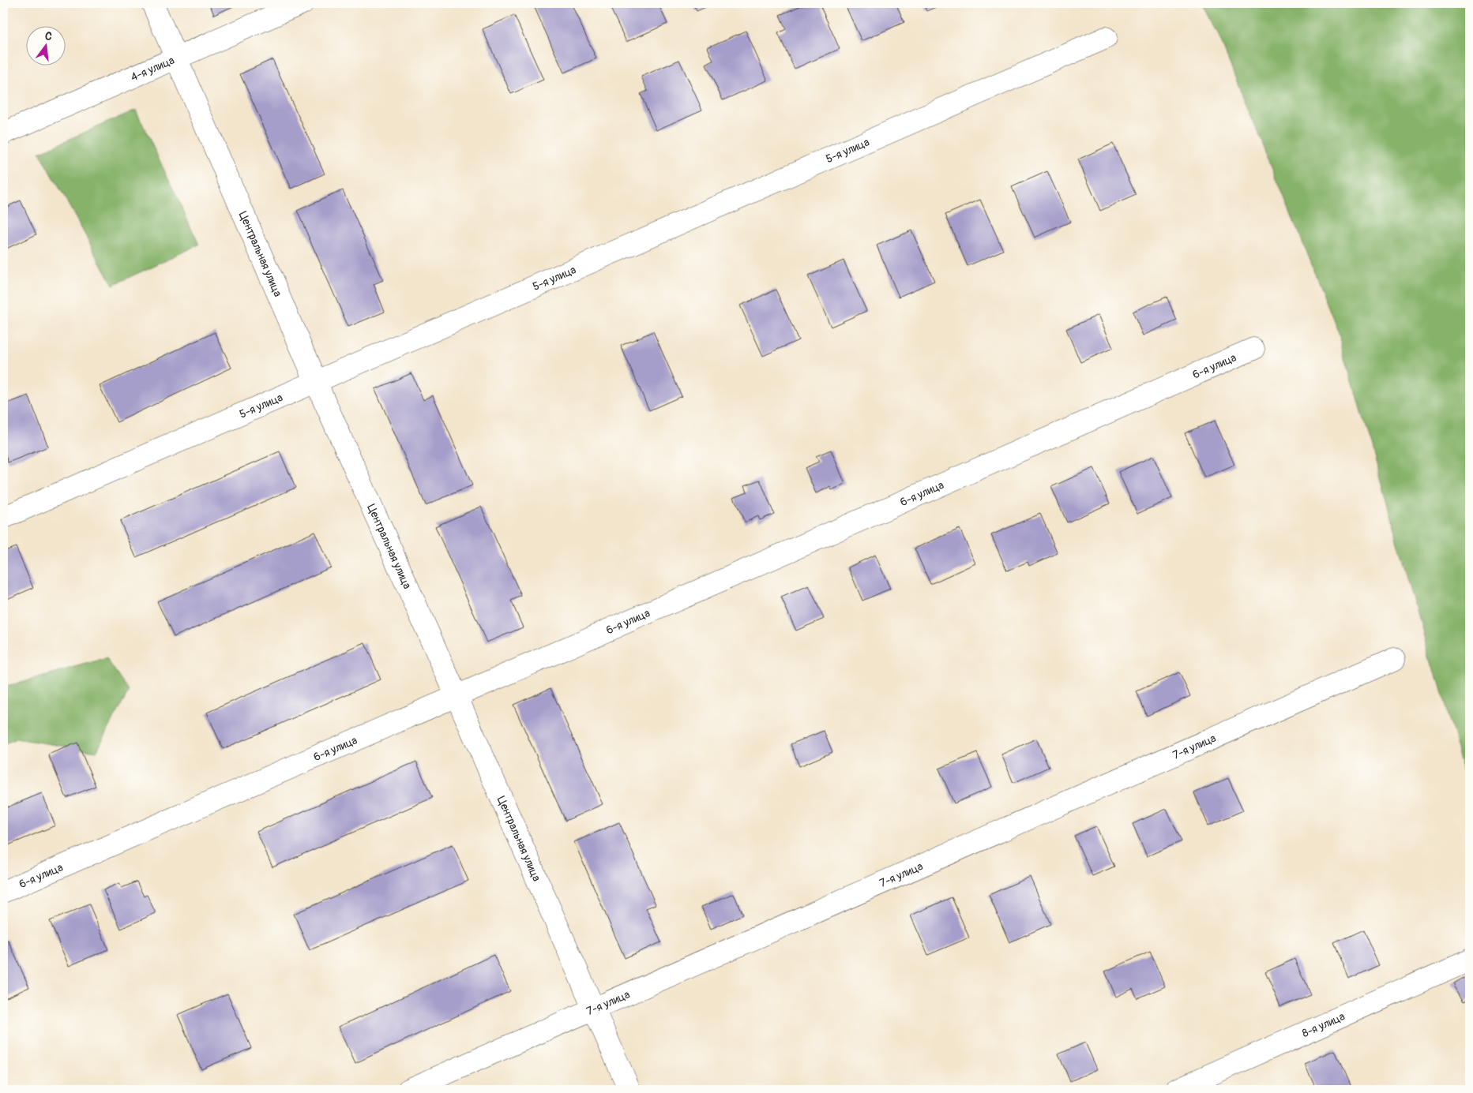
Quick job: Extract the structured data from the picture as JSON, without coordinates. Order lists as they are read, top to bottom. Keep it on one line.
{"streets":{"street":["4-я улица","5-я улица","Центральная улица","6-я улица","7-я улица","8-я улица"]},"crossings":[["4-я улица","Центральная улица"],["5-я улица","Центральная улица"],["Центральная улица","6-я улица"],["Центральная улица","7-я улица"]],"north":"top"}
